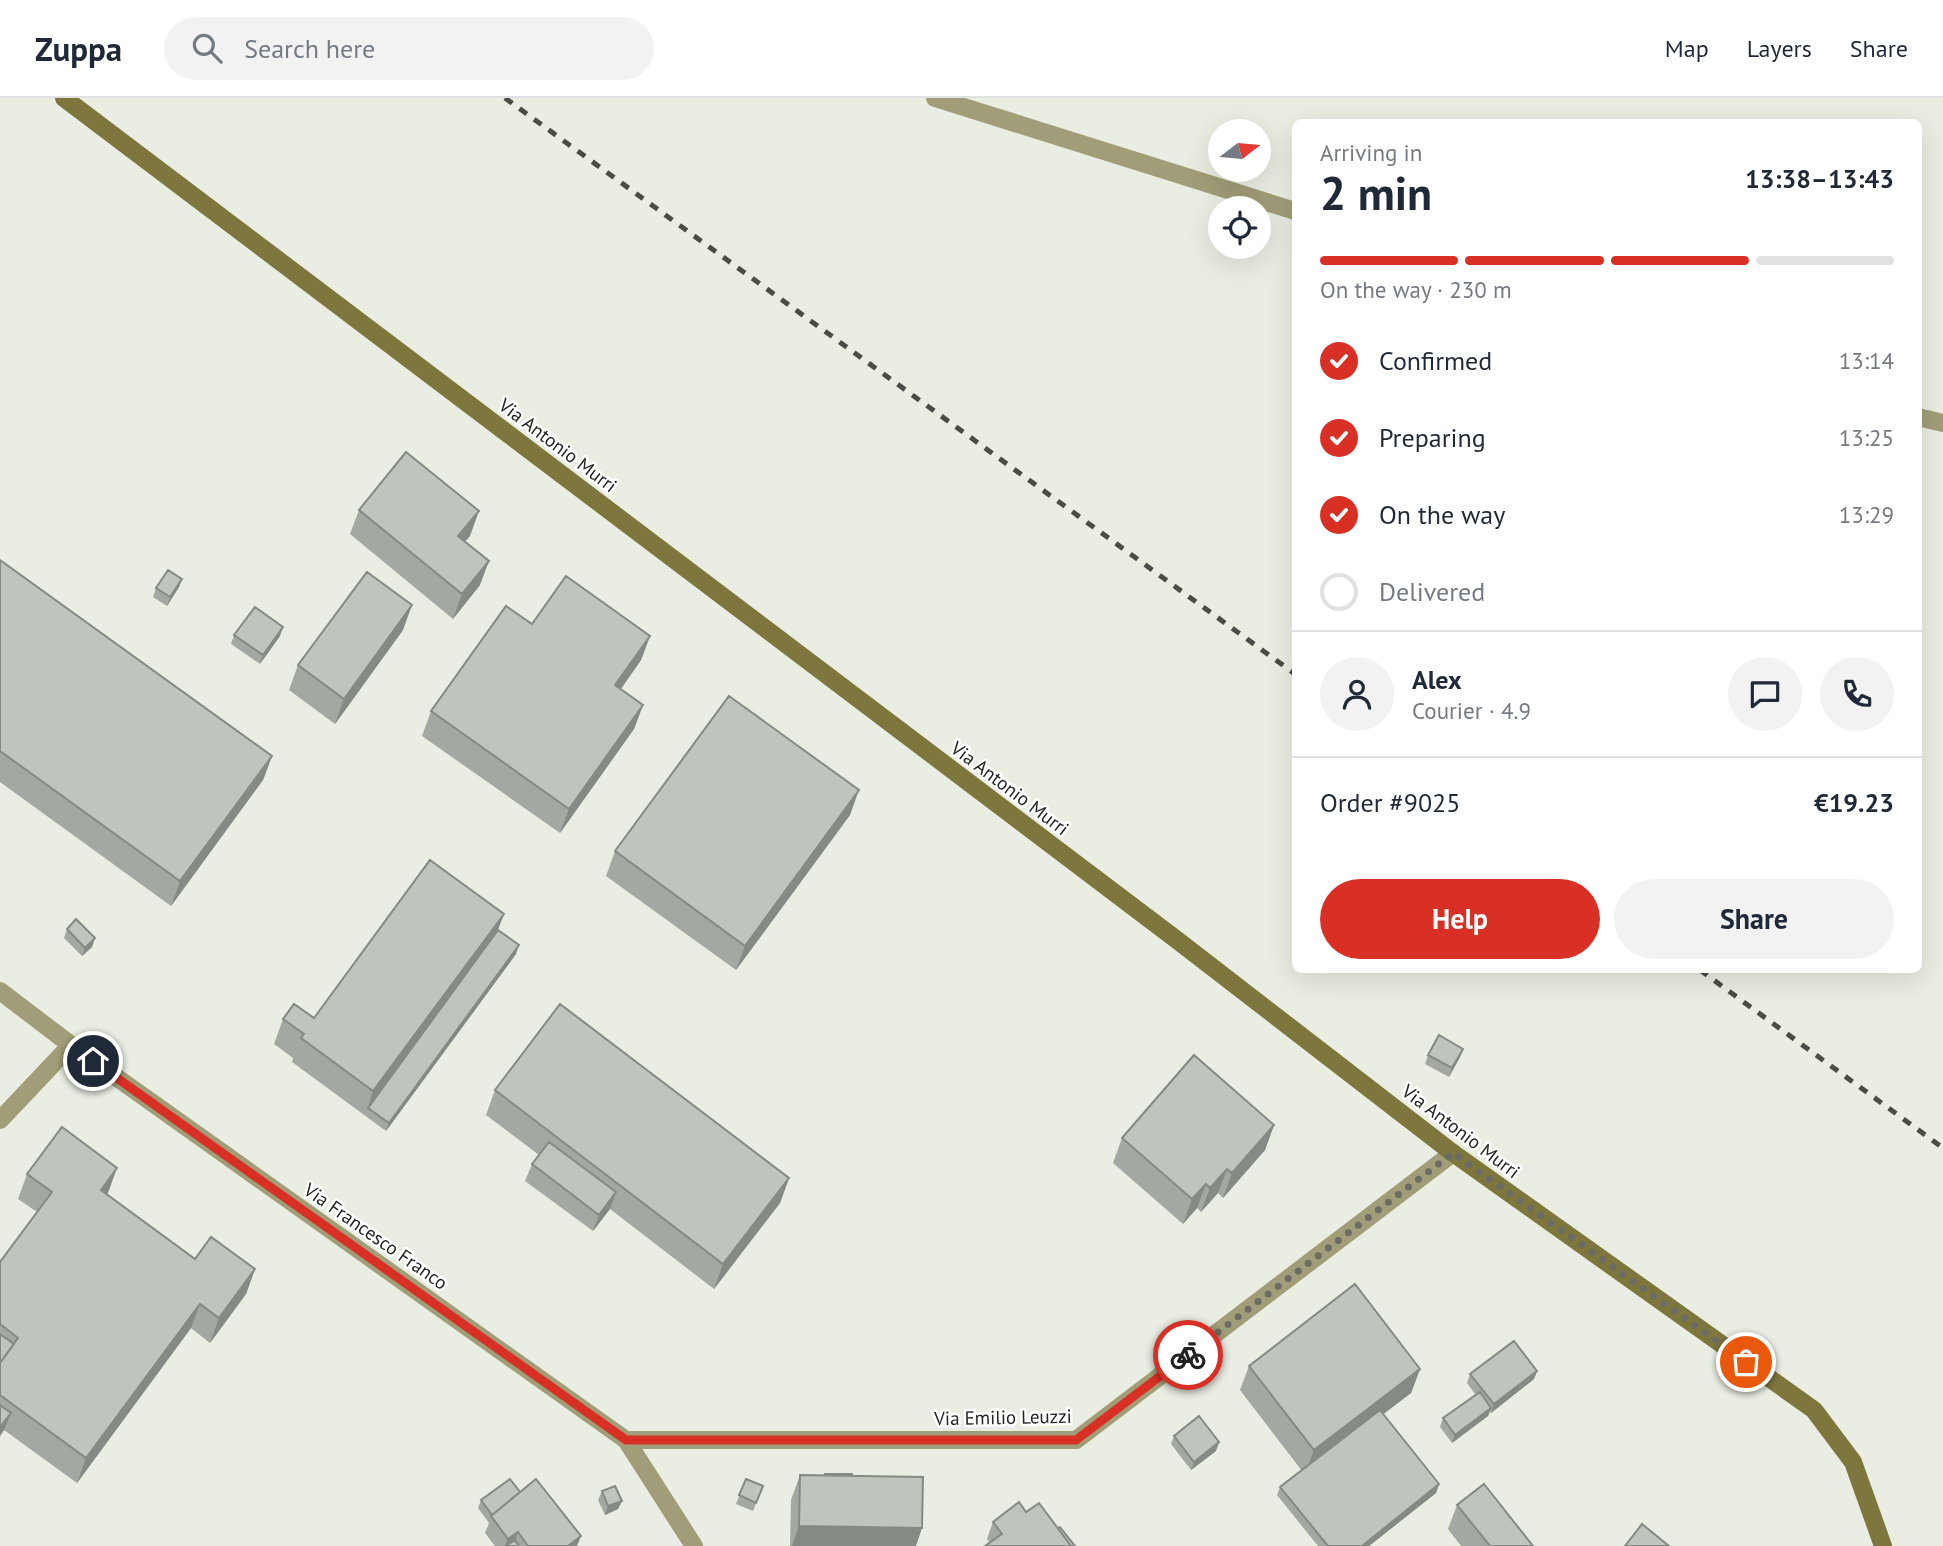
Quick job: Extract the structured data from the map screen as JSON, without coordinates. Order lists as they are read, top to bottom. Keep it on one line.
{"streets":{"street":["Via Antonio Murri","Via Francesco Franco","Via Emilio Leuzzi"]},"crossings":[["Via Antonio Murri","Via Emilio Leuzzi"],["Via Francesco Franco","Via Emilio Leuzzi"]],"north":"right","page":{"header":"Zuppa","search":"Search here","nav":["Map","Layers","Share"],"heading":["2 min","Arriving in","13:38–13:43"],"panel":["Alex","Courier · 4.9","Order #9025","€19.23"],"bar":"On the way · 230 m","list":[["Confirmed","13:14"],["Preparing","13:25"],["On the way","13:29"],"Delivered"],"buttons":["Help","Share"]}}
